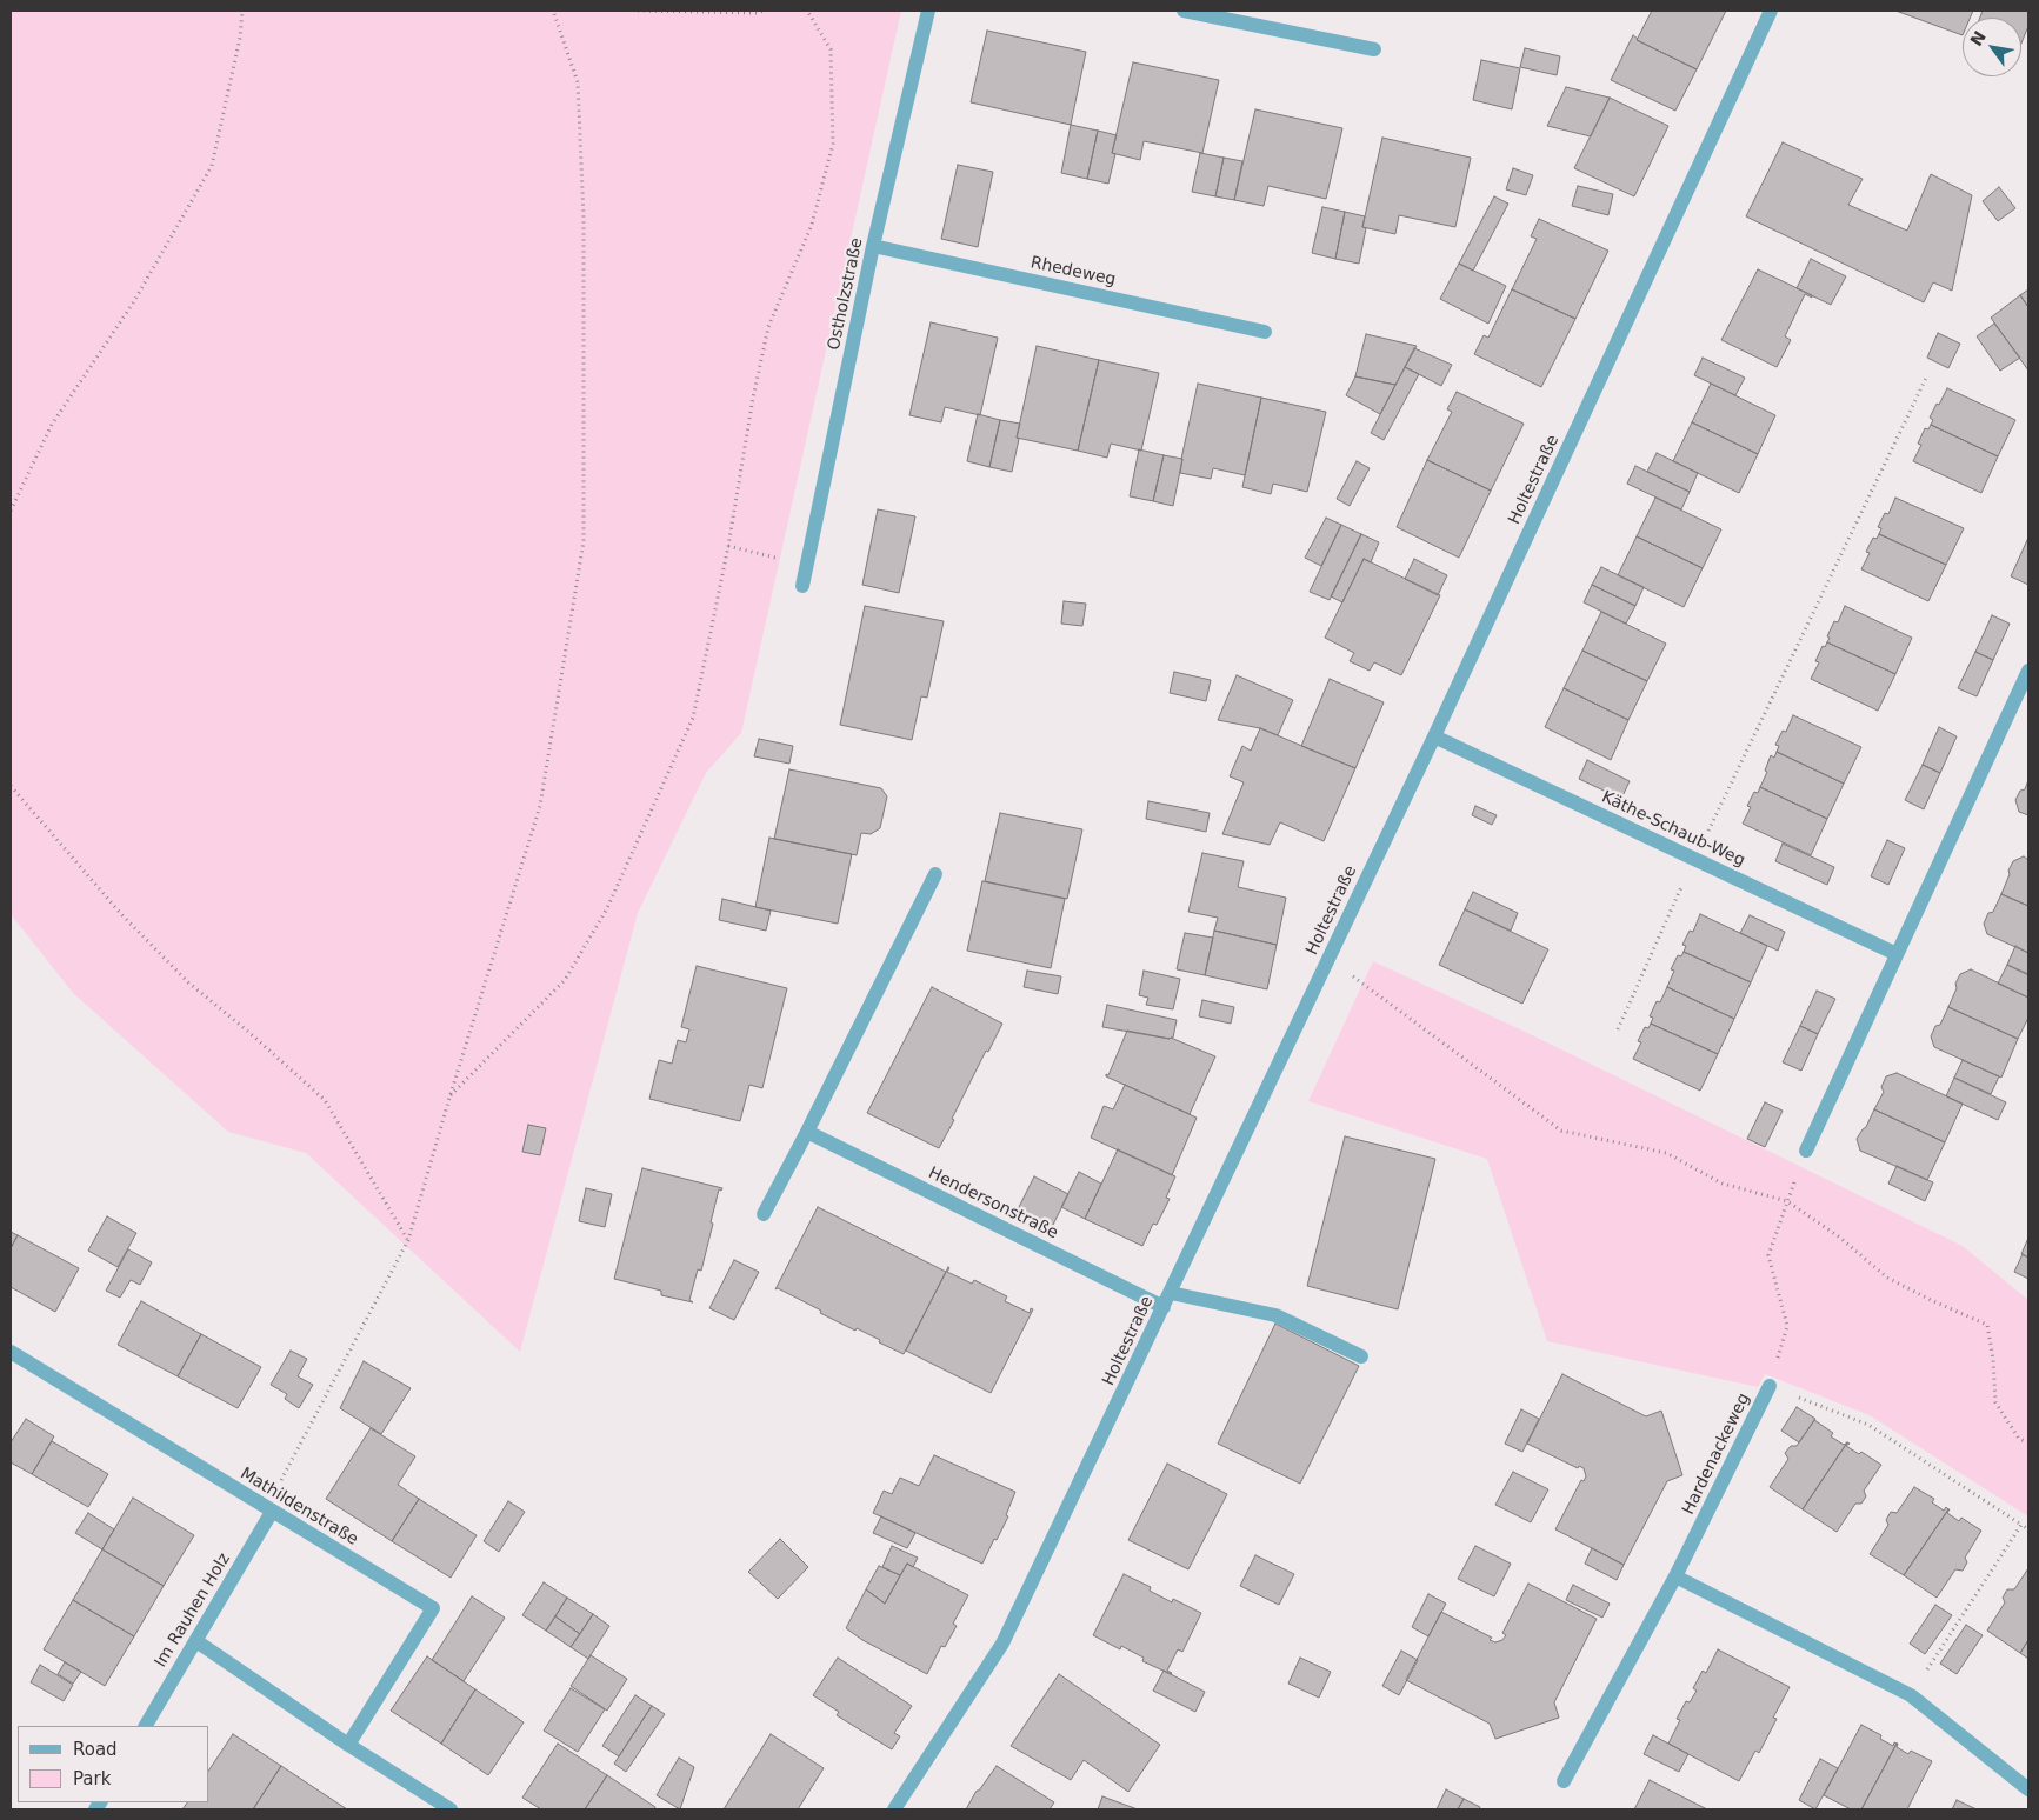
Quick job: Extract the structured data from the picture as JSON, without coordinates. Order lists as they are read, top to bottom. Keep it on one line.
{"streets":{"street":["Rhedeweg","Ostholzstraße","Holtestraße","Käthe-Schaub-Weg","Hendersonstraße","Hardenackeweg","Mathildenstraße","Im Rauhen Holz"]},"crossings":[["Rhedeweg","Ostholzstraße"],["Holtestraße","Käthe-Schaub-Weg"],["Holtestraße","Hendersonstraße"],["Mathildenstraße","Im Rauhen Holz"]],"legend":["Road","Park"],"north":"top left"}
